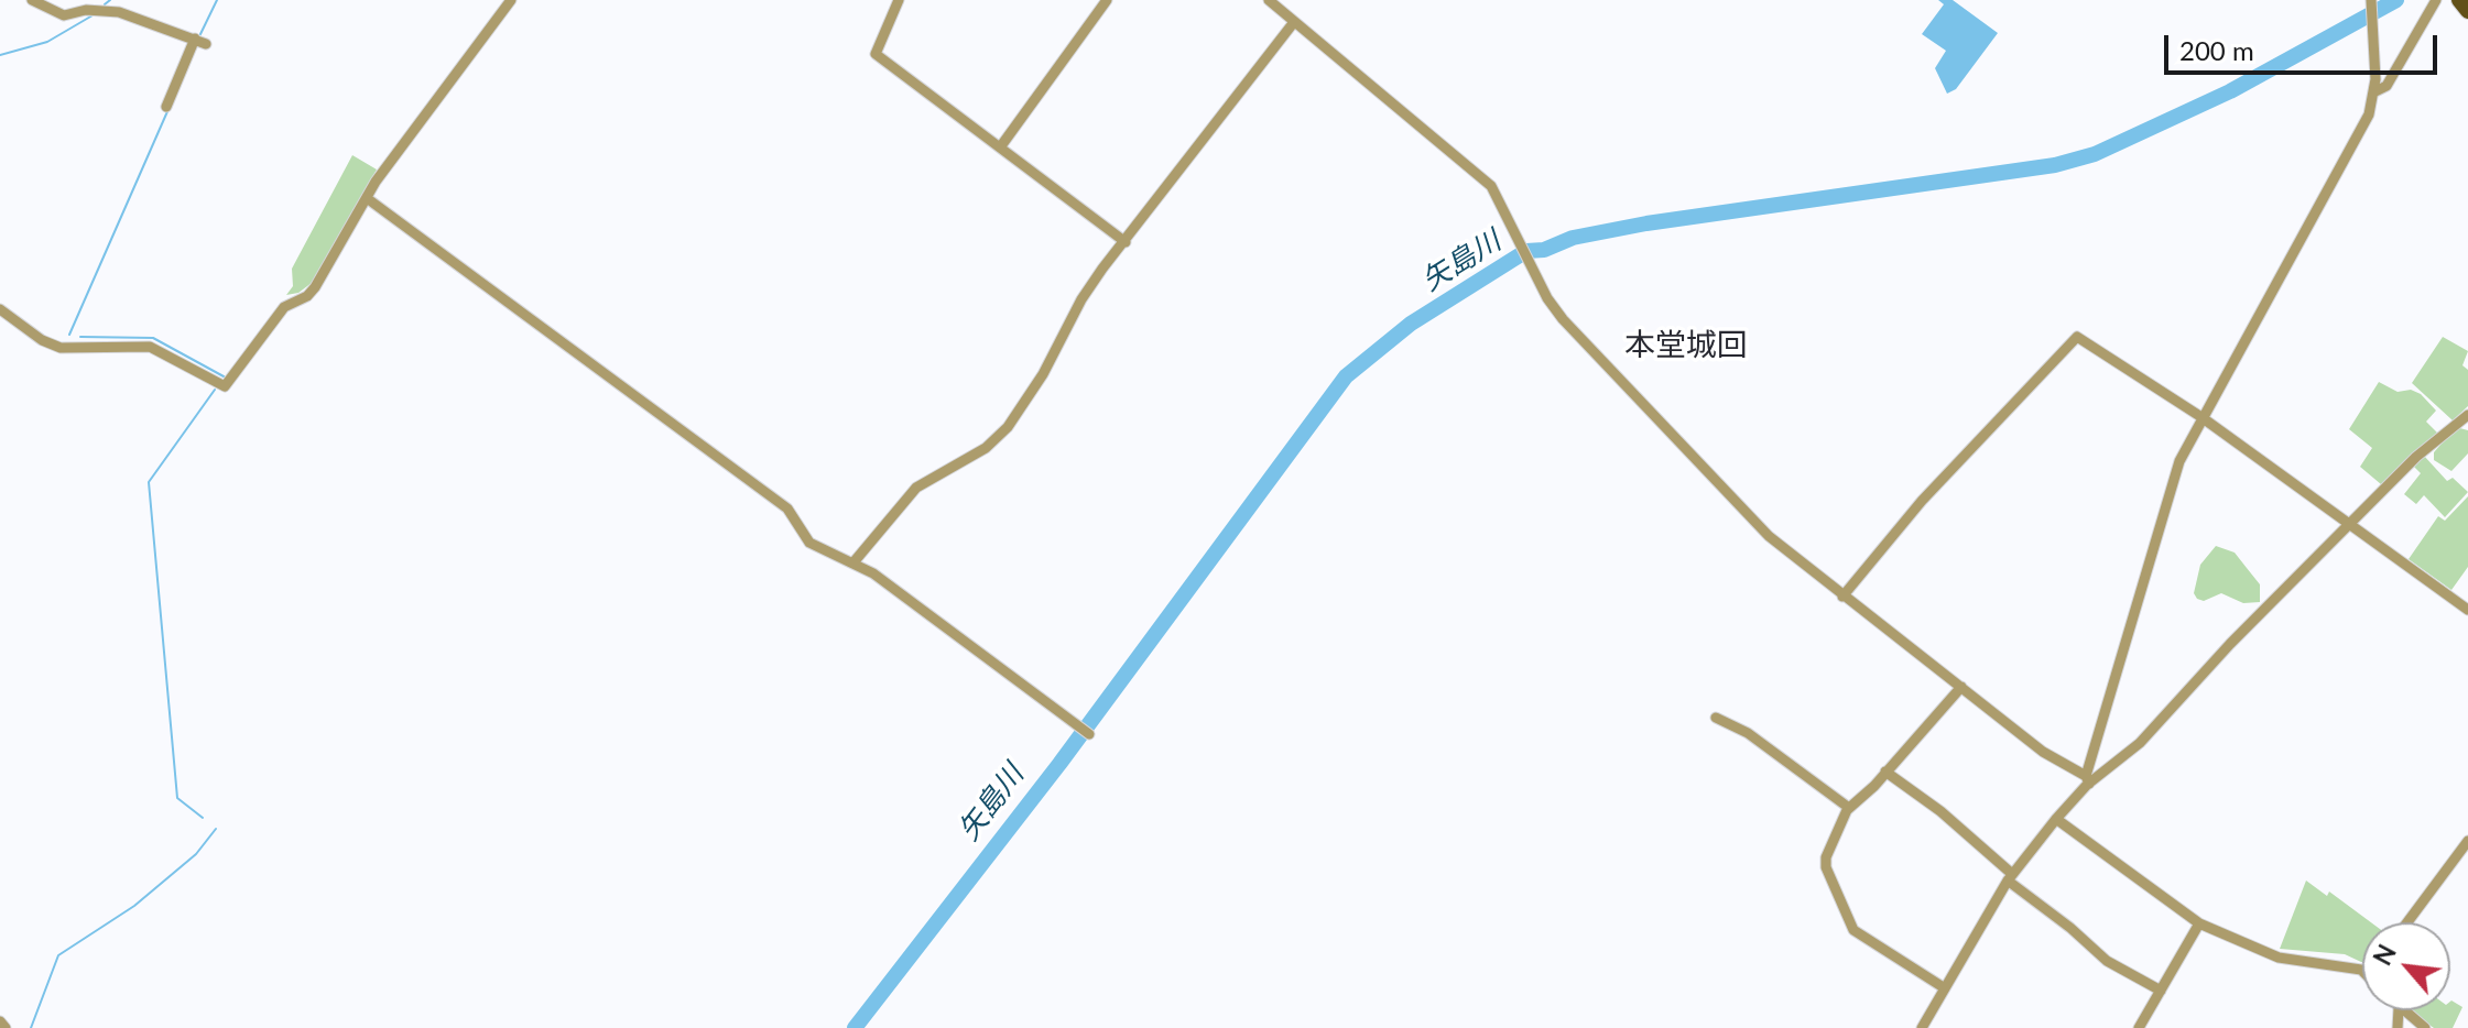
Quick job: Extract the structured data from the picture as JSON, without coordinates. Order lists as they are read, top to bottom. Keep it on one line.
{"districts":["本堂城回"],"water":["矢島川"],"scale_bar":"200 m","north":"top left"}
